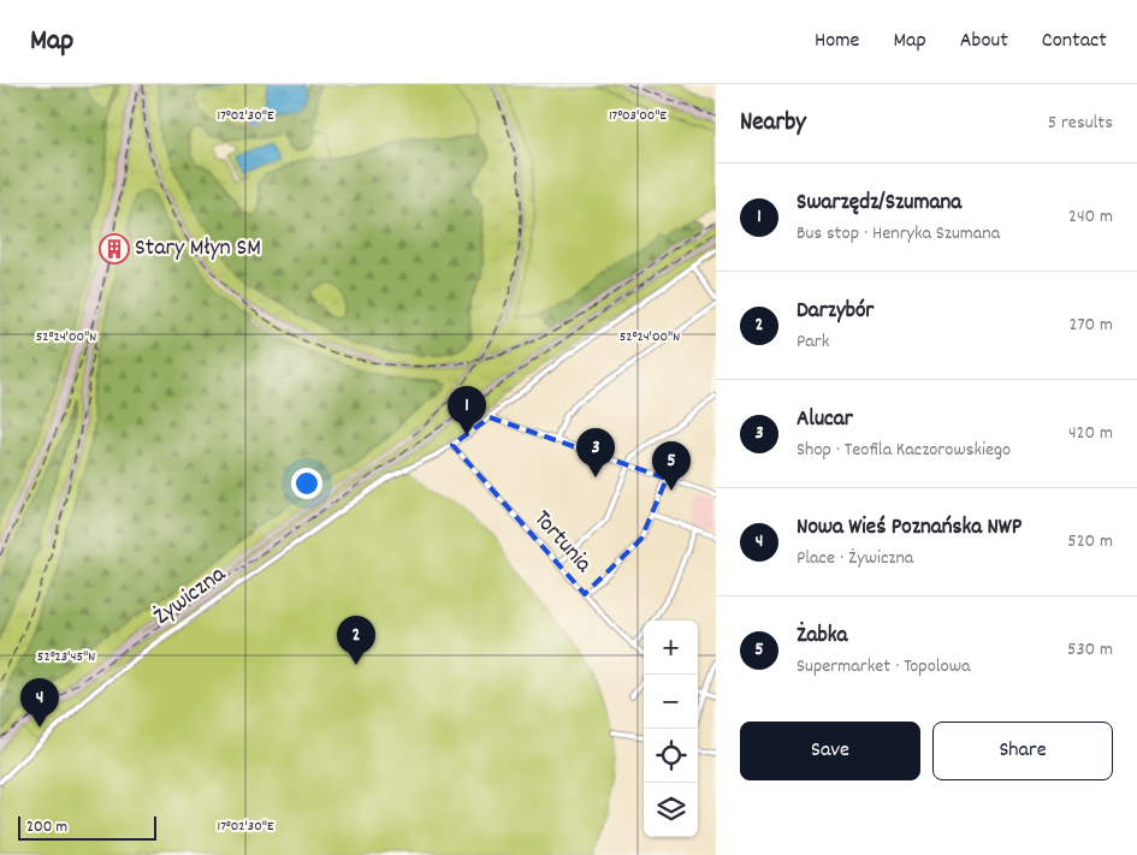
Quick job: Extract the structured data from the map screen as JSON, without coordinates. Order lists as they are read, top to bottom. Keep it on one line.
{"streets":{"street":["Tortunia","Żywiczna"]},"crossings":[["Tortunia","Żywiczna"]],"places":{"building":["Stary Młyn SM"]},"scale_bar":"200 m","page":{"header":"Map","nav":["Home","Map","About","Contact"],"heading":["Nearby","5 results"],"list":[{"mark":"1","name":"Swarzędz/Szumana","note":"Bus stop · Henryka Szumana","value":"240 m"},{"mark":"2","name":"Darzybór","note":"Park","value":"270 m"},{"mark":"3","name":"Alucar","note":"Shop · Teofila Kaczorowskiego","value":"420 m"},{"mark":"4","name":"Nowa Wieś Poznańska NWP","note":"Place · Żywiczna","value":"520 m"},{"mark":"5","name":"Żabka","note":"Supermarket · Topolowa","value":"530 m"}],"pins":["1","3","5","2","4"],"map_buttons":["+","−"],"buttons":["Save","Share"],"scale":"200 m"},"coordinates":["17°02'30\"E","17°03'00\"E","52°24'00\"N","52°23'45\"N"]}
